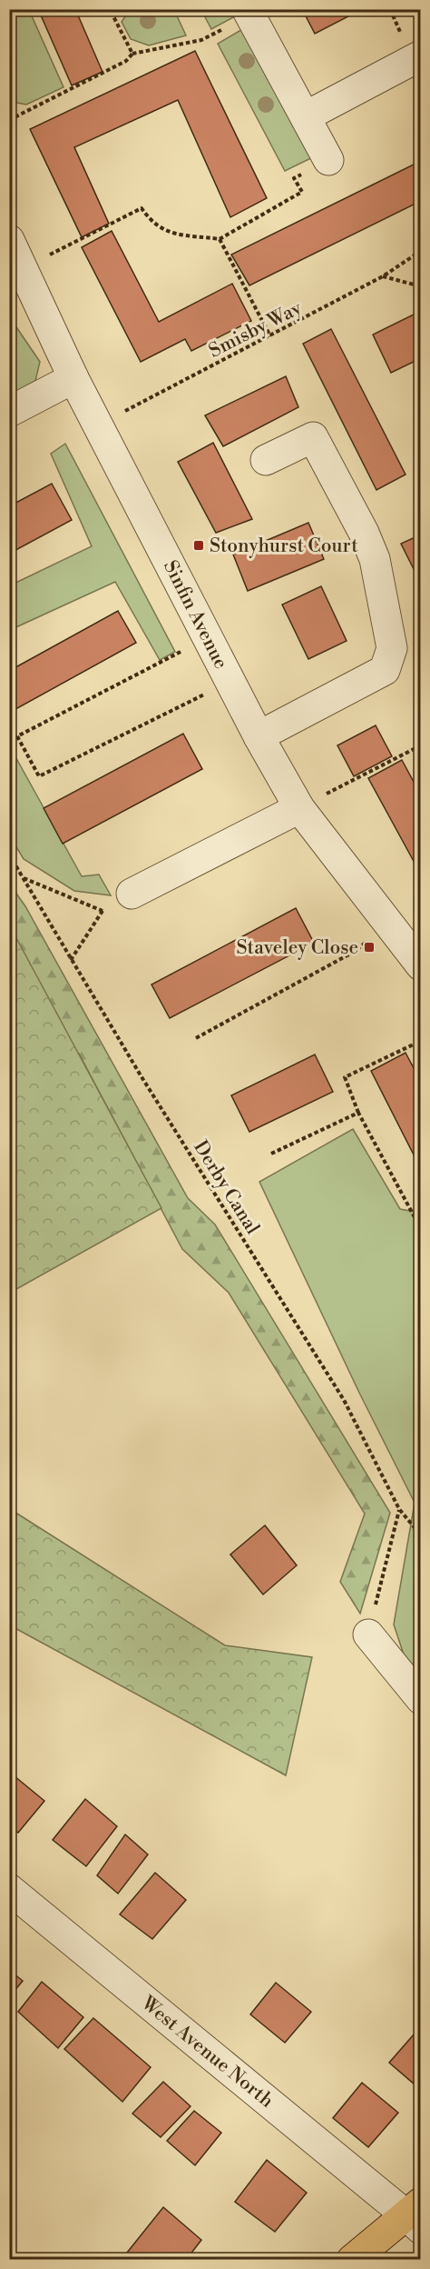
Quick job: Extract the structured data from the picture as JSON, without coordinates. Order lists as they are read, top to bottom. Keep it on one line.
{"streets":{"street":["Sinfin Avenue","West Avenue North"],"path":["Smisby Way","Derby Canal"]},"crossings":[["Smisby Way","Sinfin Avenue"]],"places":{"transit":["Stonyhurst Court","Staveley Close"]}}
